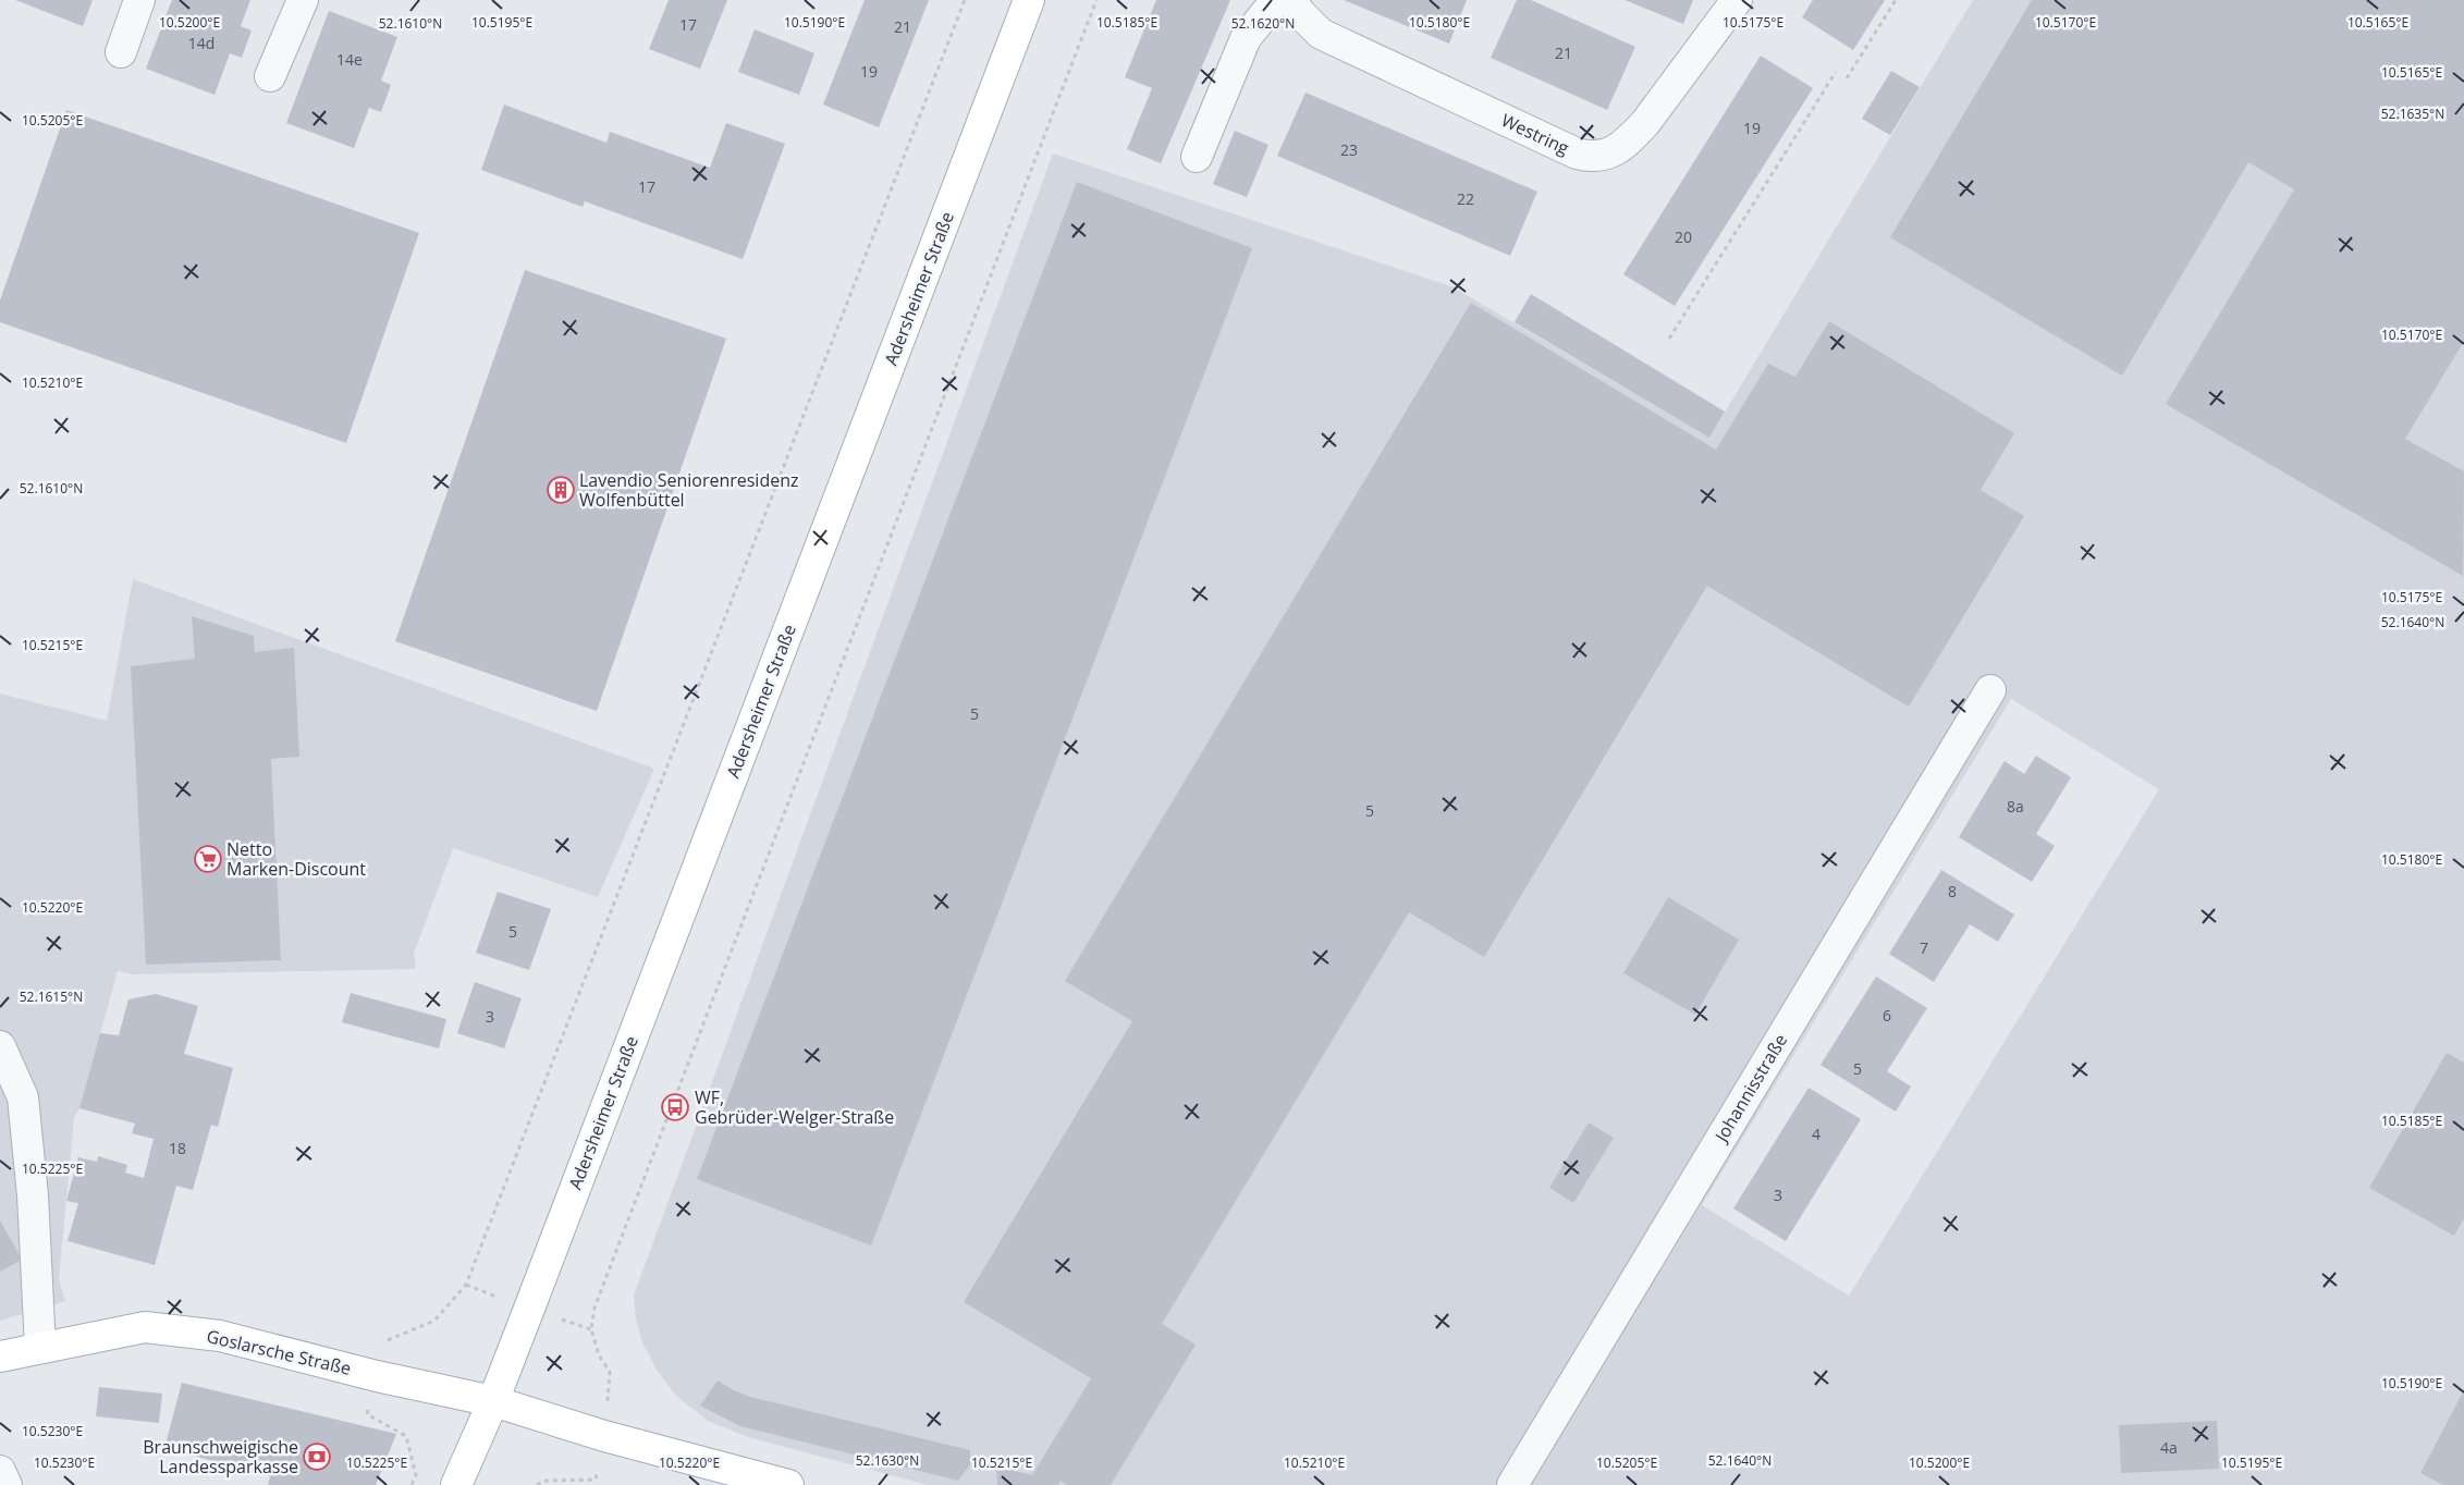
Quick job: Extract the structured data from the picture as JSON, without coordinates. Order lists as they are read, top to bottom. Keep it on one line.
{"streets":{"main road":["Adersheimer Straße","Goslarsche Straße"],"street":["Westring","Johannisstraße"]},"crossings":[["Adersheimer Straße","Goslarsche Straße"]],"places":{"building":["Lavendio Seniorenresidenz Wolfenbüttel"],"supermarket":["Netto Marken-Discount"],"bus stop":["WF, Gebrüder-Welger-Straße"],"bank":["Braunschweigische Landessparkasse"]},"house_numbers":["17","21","14d","21","14e","19","19","23","17","22","20","5","8a","5","8","5","7","6","3","5","4","18","3","4a"],"coordinates":["10.5200°E","10.5195°E","10.5190°E","10.5185°E","10.5180°E","10.5175°E","10.5170°E","10.5165°E","52.1610°N","52.1620°N","52.1635°N","10.5205°E","10.5210°E","52.1640°N","10.5215°E","10.5220°E","52.1615°N","10.5225°E","10.5230°E","52.1630°N"]}
